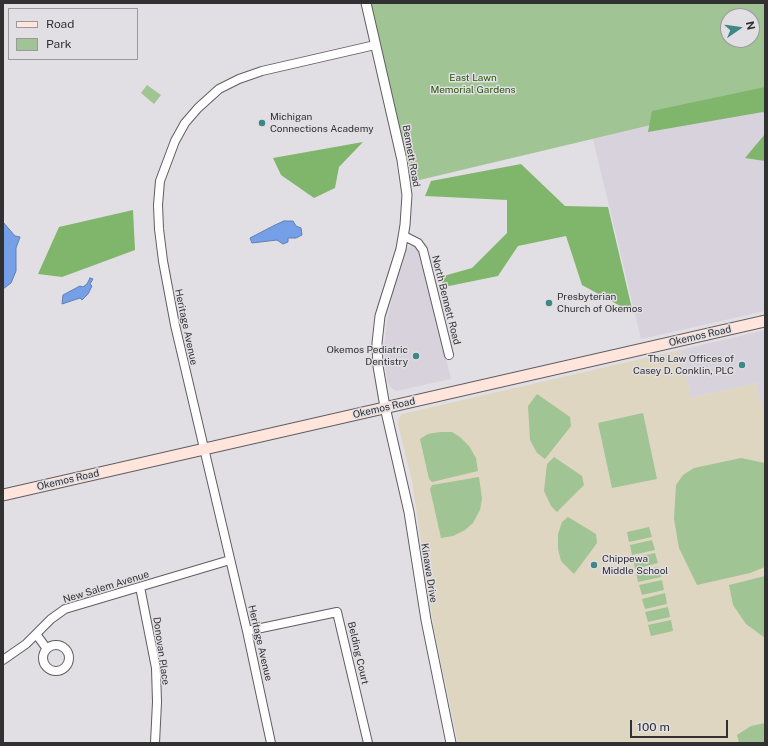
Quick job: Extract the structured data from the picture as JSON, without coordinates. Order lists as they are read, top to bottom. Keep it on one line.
{"streets":{"main road":["Okemos Road"],"street":["Bennett Road","North Bennett Road","Heritage Avenue","Kinawa Drive","New Salem Avenue","Donovan Place","Belding Court"]},"crossings":[["Bennett Road","North Bennett Road"],["Bennett Road","Heritage Avenue"],["Bennett Road","Okemos Road"],["Bennett Road","Kinawa Drive"],["Heritage Avenue","Okemos Road"],["Heritage Avenue","New Salem Avenue"],["Heritage Avenue","Belding Court"],["Okemos Road","Kinawa Drive"],["New Salem Avenue","Donovan Place"]],"parks":["East Lawn Memorial Gardens"],"places":["Michigan Connections Academy","Presbyterian Church of Okemos","Okemos Pediatric Dentistry","The Law Offices of Casey D. Conklin, PLC","Chippewa Middle School"],"legend":["Road","Park"],"scale_bar":"100 m","north":"right"}
